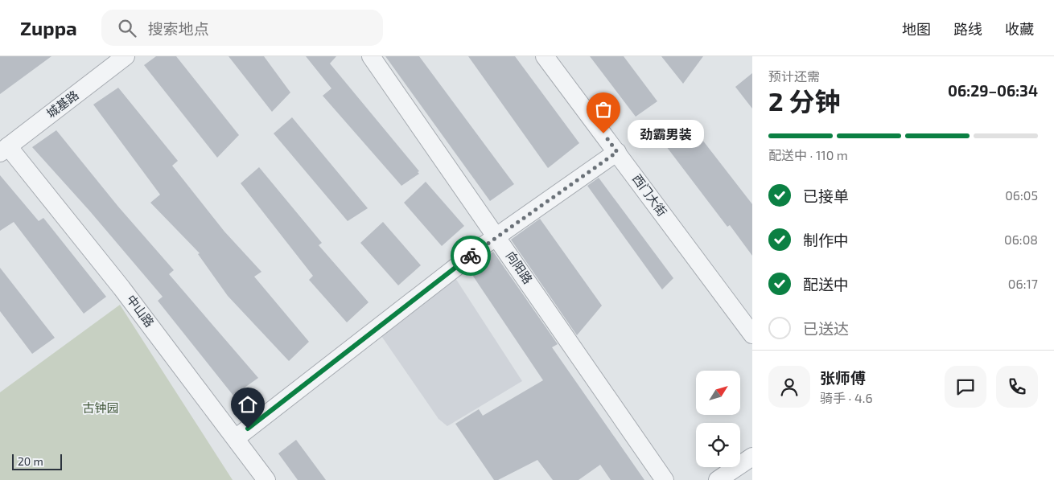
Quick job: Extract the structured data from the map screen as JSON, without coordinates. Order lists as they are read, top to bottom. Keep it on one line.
{"streets":{"street":["城基路","西门大街","向阳路","中山路"]},"crossings":[["城基路","中山路"]],"parks":["古钟园"],"places":["劲霸男装"],"scale_bar":"20 m","north":"top right","page":{"header":"Zuppa","search":"搜索地点","nav":["地图","路线","收藏"],"heading":["2 分钟","预计还需","06:29–06:34"],"panel":["张师傅","骑手 · 4.6"],"bubble":"劲霸男装","bar":"配送中 · 110 m","list":[["已接单","06:05"],["制作中","06:08"],["配送中","06:17"],"已送达"],"scale":"20 m"}}
